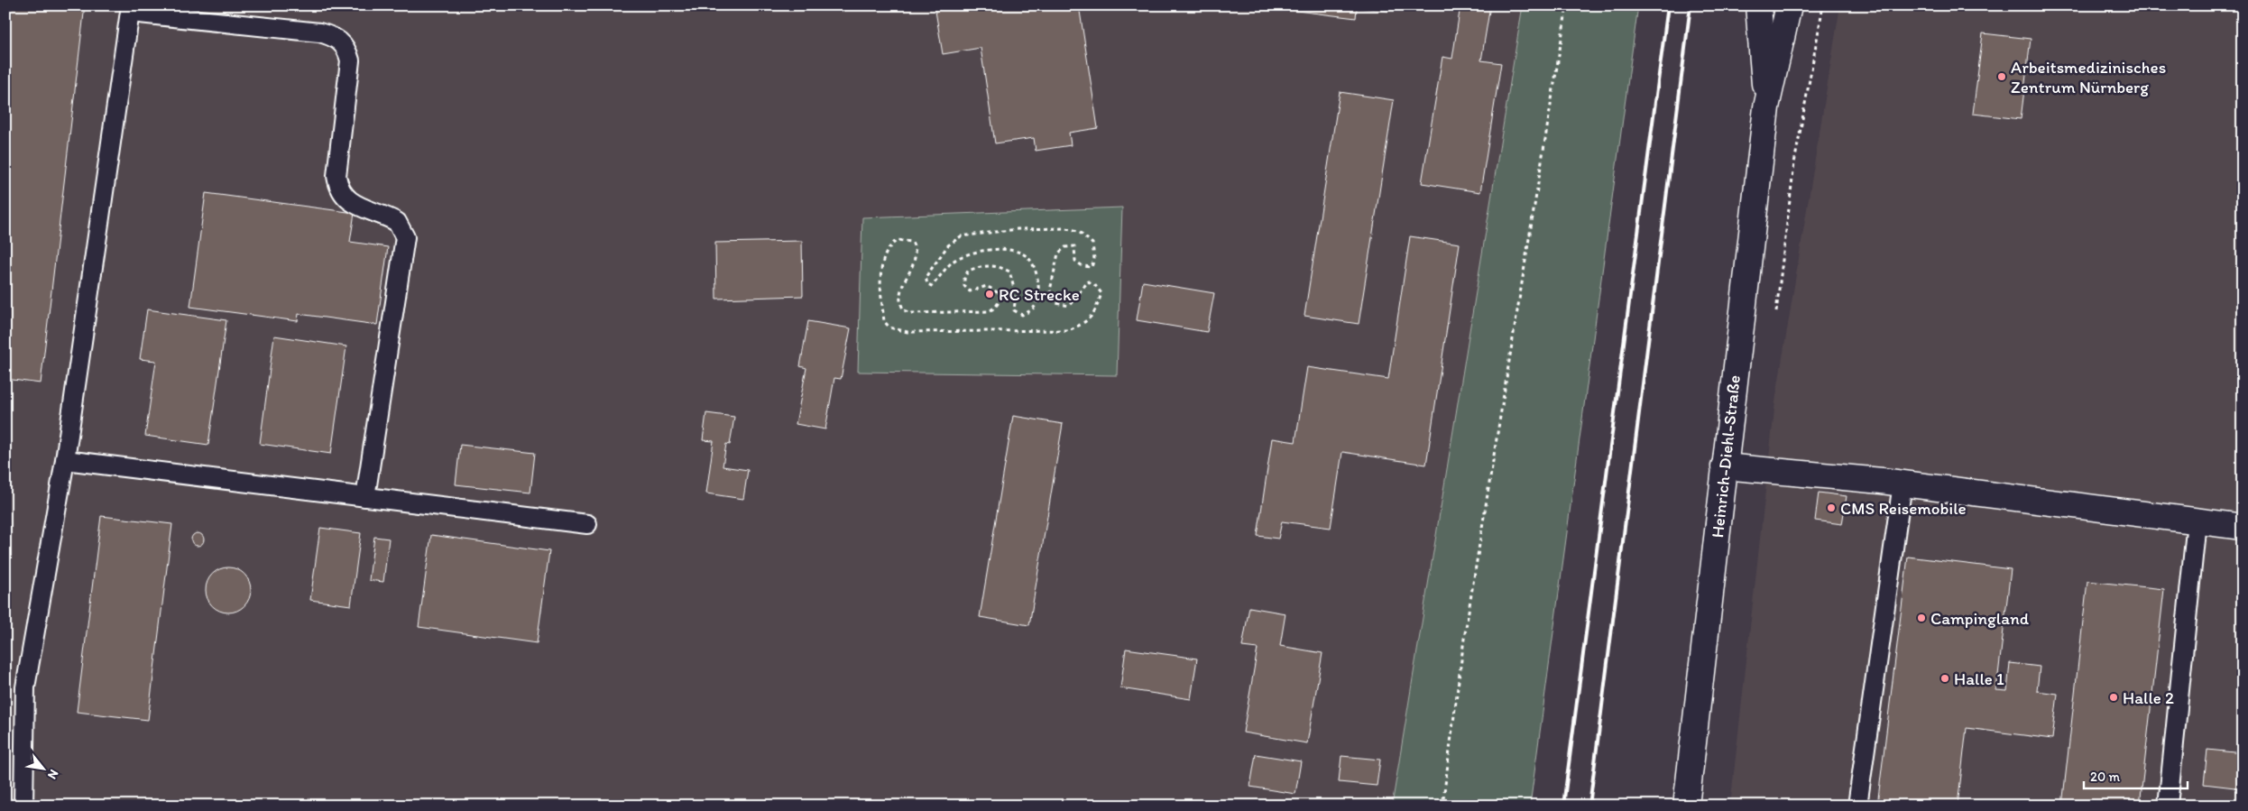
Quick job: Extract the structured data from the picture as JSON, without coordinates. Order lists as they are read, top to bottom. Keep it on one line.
{"streets":{"main road":["Heinrich-Diehl-Straße"]},"places":["Arbeitsmedizinisches Zentrum Nürnberg","RC Strecke","CMS Reisemobile","Campingland","Halle 1","Halle 2"],"scale_bar":"20 m","north":"bottom right"}
